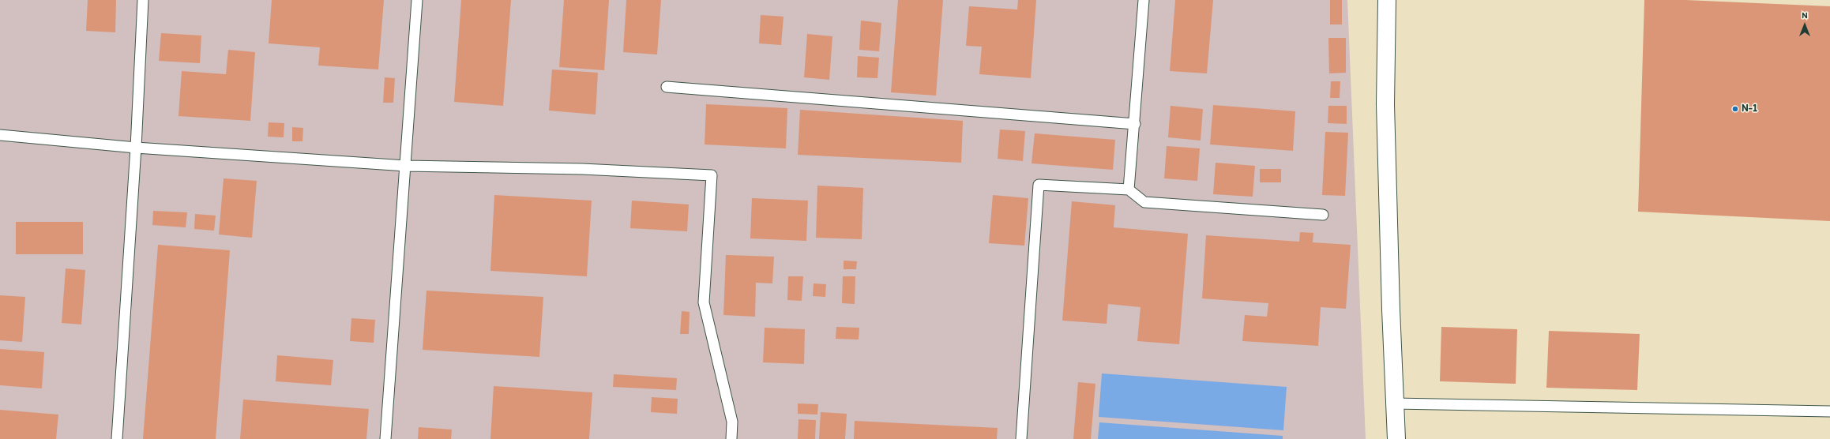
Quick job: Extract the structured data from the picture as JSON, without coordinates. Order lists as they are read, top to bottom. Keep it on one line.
{"places":["N-1"],"north":"top"}
